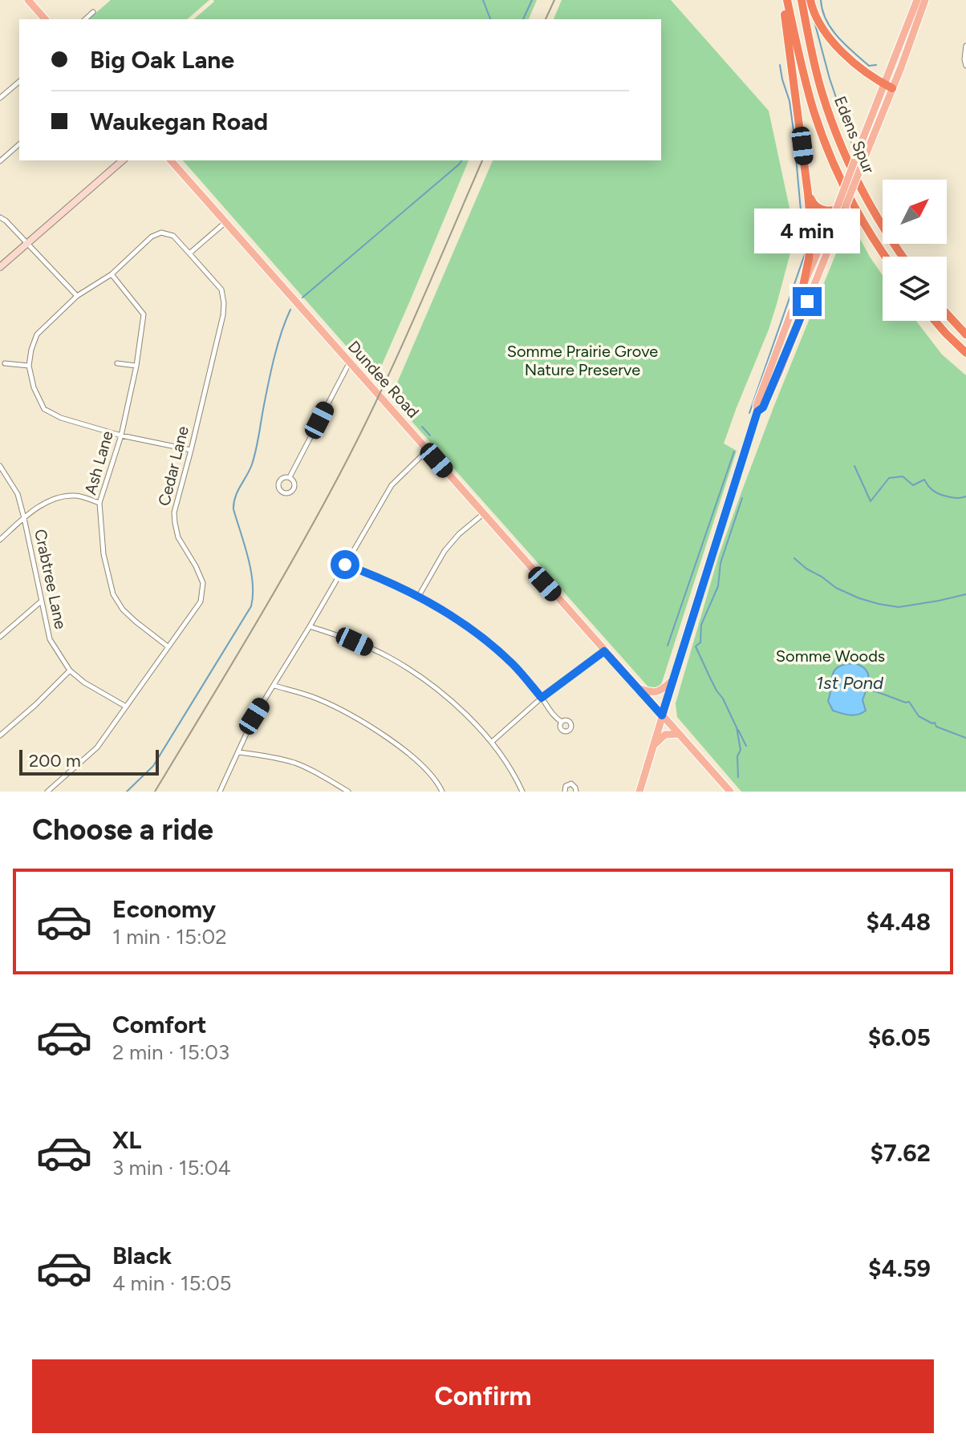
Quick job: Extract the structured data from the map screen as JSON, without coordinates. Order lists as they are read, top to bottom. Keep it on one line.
{"streets":{"highway":["Edens Spur"],"main road":["Dundee Road"],"street":["Ash Lane","Cedar Lane","Crabtree Lane"]},"crossings":[["Ash Lane","Cedar Lane"],["Cedar Lane","Crabtree Lane"]],"water":["1st Pond"],"parks":["Somme Prairie Grove Nature Preserve","Somme Woods"],"scale_bar":"200 m","north":"top right","page":{"banner":["Big Oak Lane","Waukegan Road"],"bubble":"4 min","scale":"200 m","heading":"Choose a ride","list":[{"name":"Economy","note":"1 min · 15:02","value":"$4.48"},{"name":"Comfort","note":"2 min · 15:03","value":"$6.05"},{"name":"XL","note":"3 min · 15:04","value":"$7.62"},{"name":"Black","note":"4 min · 15:05","value":"$4.59"}],"buttons":"Confirm"}}
